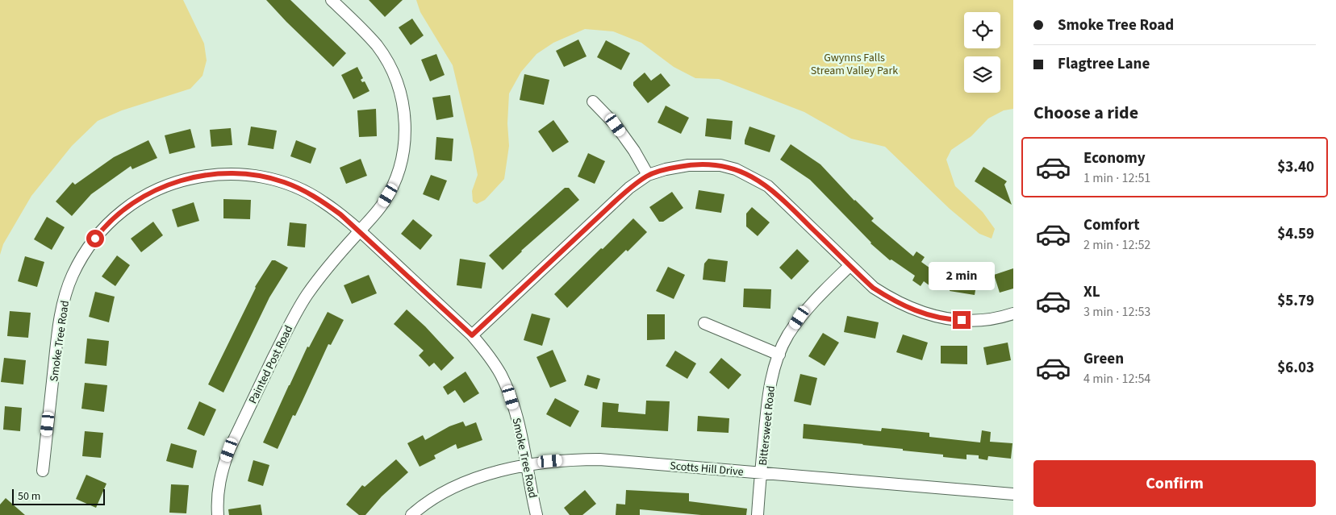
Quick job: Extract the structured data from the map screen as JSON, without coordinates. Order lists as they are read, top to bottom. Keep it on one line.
{"streets":{"street":["Smoke Tree Road","Painted Post Road","Bittersweet Road","Scotts Hill Drive"]},"crossings":[["Smoke Tree Road","Painted Post Road"],["Smoke Tree Road","Scotts Hill Drive"],["Bittersweet Road","Scotts Hill Drive"]],"parks":["Gwynns Falls Stream Valley Park"],"scale_bar":"50 m","page":{"banner":["Smoke Tree Road","Flagtree Lane"],"heading":"Choose a ride","list":[{"name":"Economy","note":"1 min · 12:51","value":"$3.40"},{"name":"Comfort","note":"2 min · 12:52","value":"$4.59"},{"name":"XL","note":"3 min · 12:53","value":"$5.79"},{"name":"Green","note":"4 min · 12:54","value":"$6.03"}],"bubble":"2 min","buttons":"Confirm","scale":"50 m"}}
